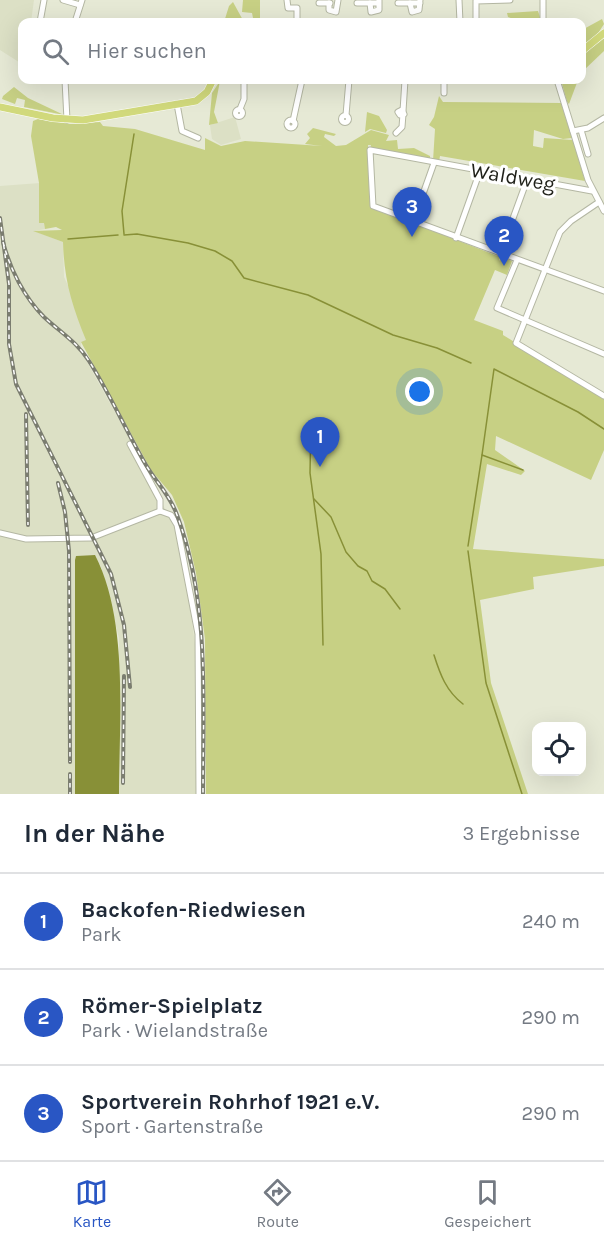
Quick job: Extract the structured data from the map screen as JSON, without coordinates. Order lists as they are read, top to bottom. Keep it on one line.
{"streets":{"street":["Waldweg"]},"page":{"search":"Hier suchen","pins":["3","2","1"],"heading":["In der Nähe","3 Ergebnisse"],"list":[{"mark":"1","name":"Backofen-Riedwiesen","note":"Park","value":"240 m"},{"mark":"2","name":"Römer-Spielplatz","note":"Park · Wielandstraße","value":"290 m"},{"mark":"3","name":"Sportverein Rohrhof 1921 e.V.","note":"Sport · Gartenstraße","value":"290 m"}],"nav":["Karte","Route","Gespeichert"]}}
